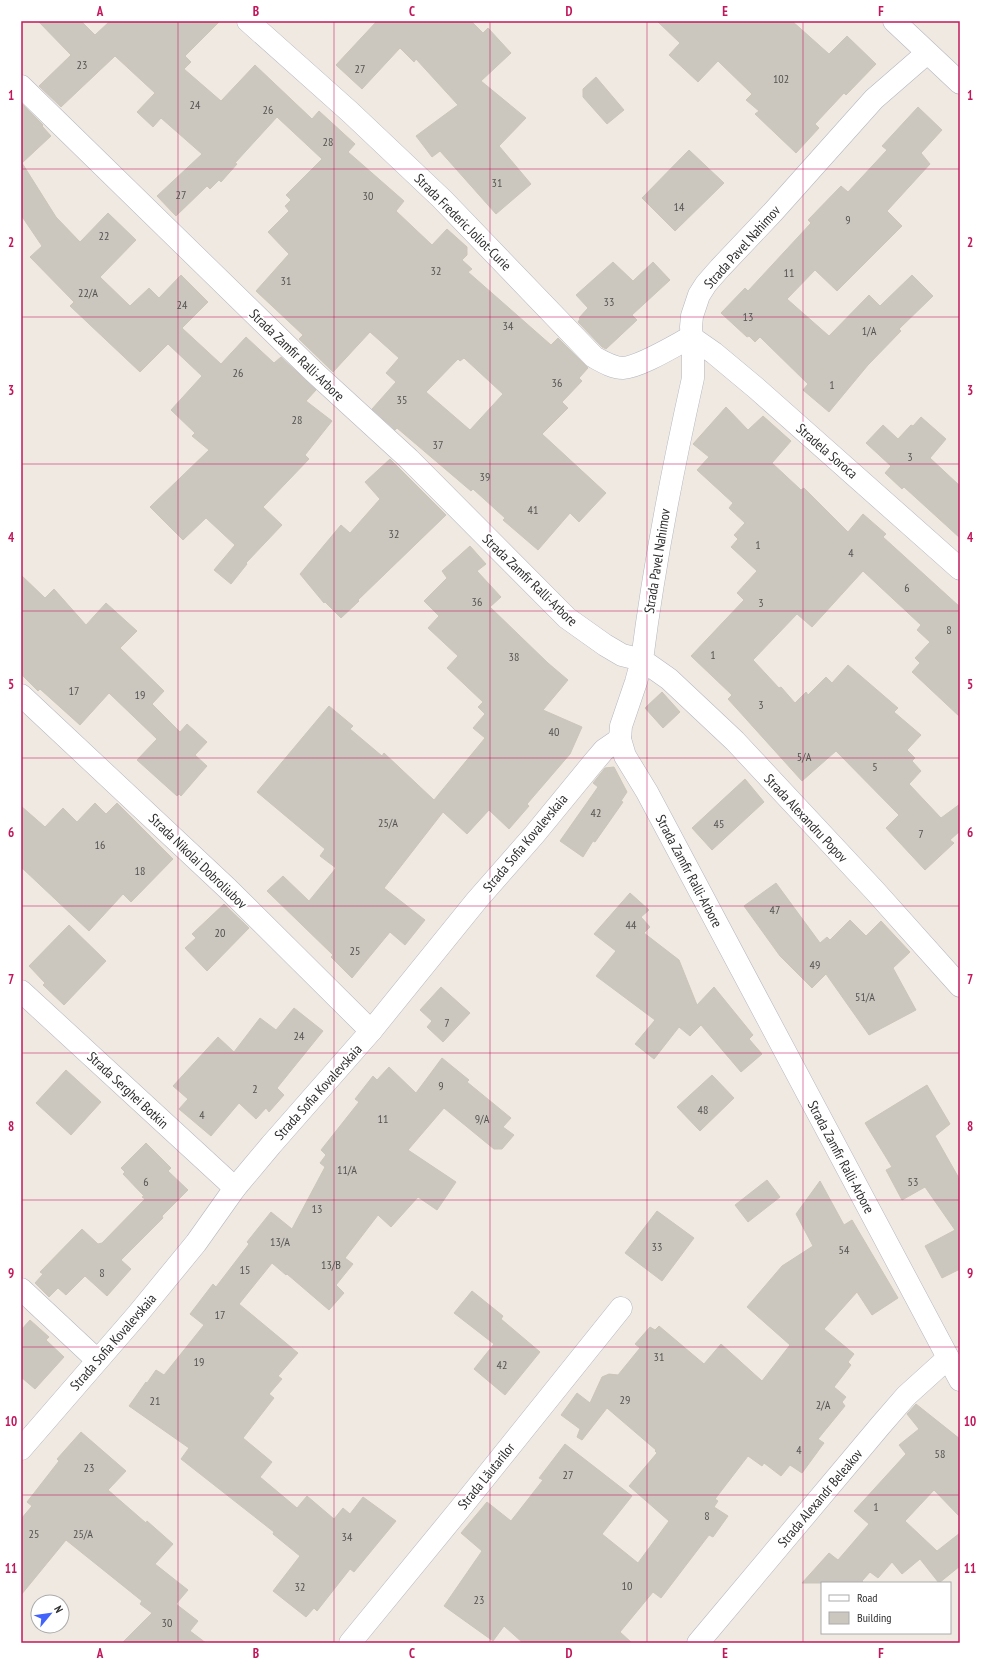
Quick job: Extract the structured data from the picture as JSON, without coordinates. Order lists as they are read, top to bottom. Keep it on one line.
{"streets":{"street":["Strada Frederic Joliot-Curie","Strada Pavel Nahimov","Strada Zamfir Ralli-Arbore","Stradela Sorocа","Strada Alexandru Popov","Strada Sofia Kovalevskaia","Strada Nikolai Dobroliubov","Strada Serghei Botkin","Strada Lăutarilor","Strada Alexandr Beleakov"]},"crossings":[["Strada Frederic Joliot-Curie","Strada Pavel Nahimov"],["Strada Frederic Joliot-Curie","Stradela Sorocа"],["Strada Pavel Nahimov","Strada Zamfir Ralli-Arbore"],["Strada Pavel Nahimov","Stradela Sorocа"],["Strada Pavel Nahimov","Strada Alexandru Popov"],["Strada Zamfir Ralli-Arbore","Strada Alexandru Popov"],["Strada Zamfir Ralli-Arbore","Strada Sofia Kovalevskaia"],["Strada Zamfir Ralli-Arbore","Strada Alexandr Beleakov"],["Strada Sofia Kovalevskaia","Strada Nikolai Dobroliubov"],["Strada Sofia Kovalevskaia","Strada Serghei Botkin"]],"house_numbers":["23","27","102","24","26","28","31","27","30","14","9","22","32","11","31","22/A","33","24","13","34","1/A","26","36","1","35","28","37","3","39","41","32","1","4","6","36","3","8","1","38","17","19","3","40","5/A","5","42","25/A","45","7","16","18","47","44","20","25","49","51/A","7","24","9","2","48","4","11","9/A","11/A","6","53","13","13/A","33","54","13/B","15","8","17","31","19","42","29","21","2/A","4","58","23","27","1","8","25","25/A","34","10","32","23","30"],"legend":["Road","Building"],"north":"top right","grid":{"columns":["A","B","C","D","E","F"],"rows":["1","2","3","4","5","6","7","8","9","10","11"]}}
